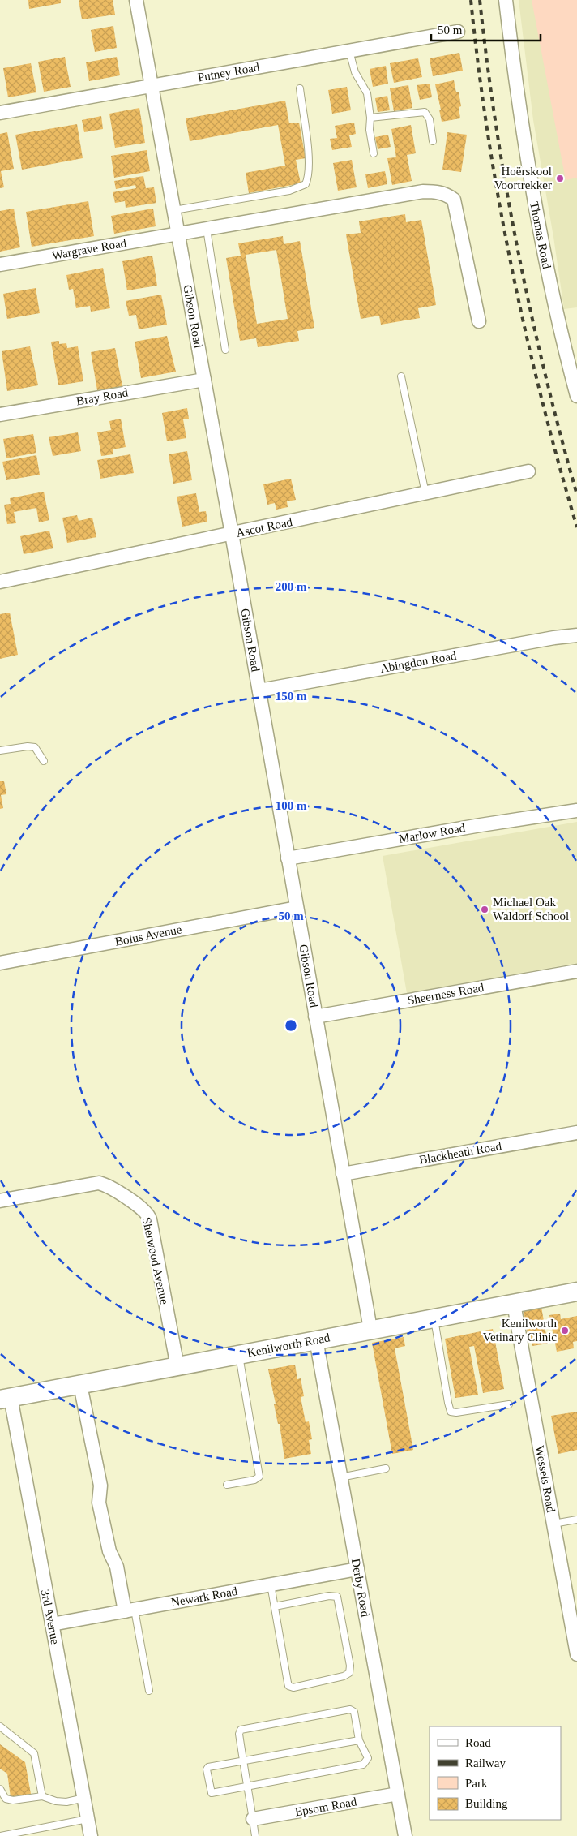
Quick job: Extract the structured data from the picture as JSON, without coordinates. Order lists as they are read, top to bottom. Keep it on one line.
{"streets":{"street":["Putney Road","Thomas Road","Wargrave Road","Gibson Road","Bray Road","Ascot Road","Abingdon Road","Marlow Road","Bolus Avenue","Sheerness Road","Blackheath Road","Sherwood Avenue","Kenilworth Road","Wessels Road","Derby Road","Newark Road","3rd Avenue","Epsom Road"]},"crossings":[["Putney Road","Gibson Road"],["Wargrave Road","Gibson Road"],["Gibson Road","Bray Road"],["Gibson Road","Ascot Road"],["Gibson Road","Abingdon Road"],["Gibson Road","Marlow Road"],["Gibson Road","Bolus Avenue"],["Gibson Road","Sheerness Road"],["Gibson Road","Blackheath Road"],["Gibson Road","Kenilworth Road"],["Sherwood Avenue","Kenilworth Road"],["Kenilworth Road","Wessels Road"],["Kenilworth Road","Derby Road"],["Kenilworth Road","3rd Avenue"],["Derby Road","Newark Road"],["Derby Road","Epsom Road"],["Newark Road","3rd Avenue"]],"places":["Hoërskool Voortrekker","Michael Oak Waldorf School","Kenilworth Vetinary Clinic"],"legend":["Road","Railway","Park","Building"],"scale_bar":"50 m","rings":["200 m","150 m","100 m","50 m"]}
